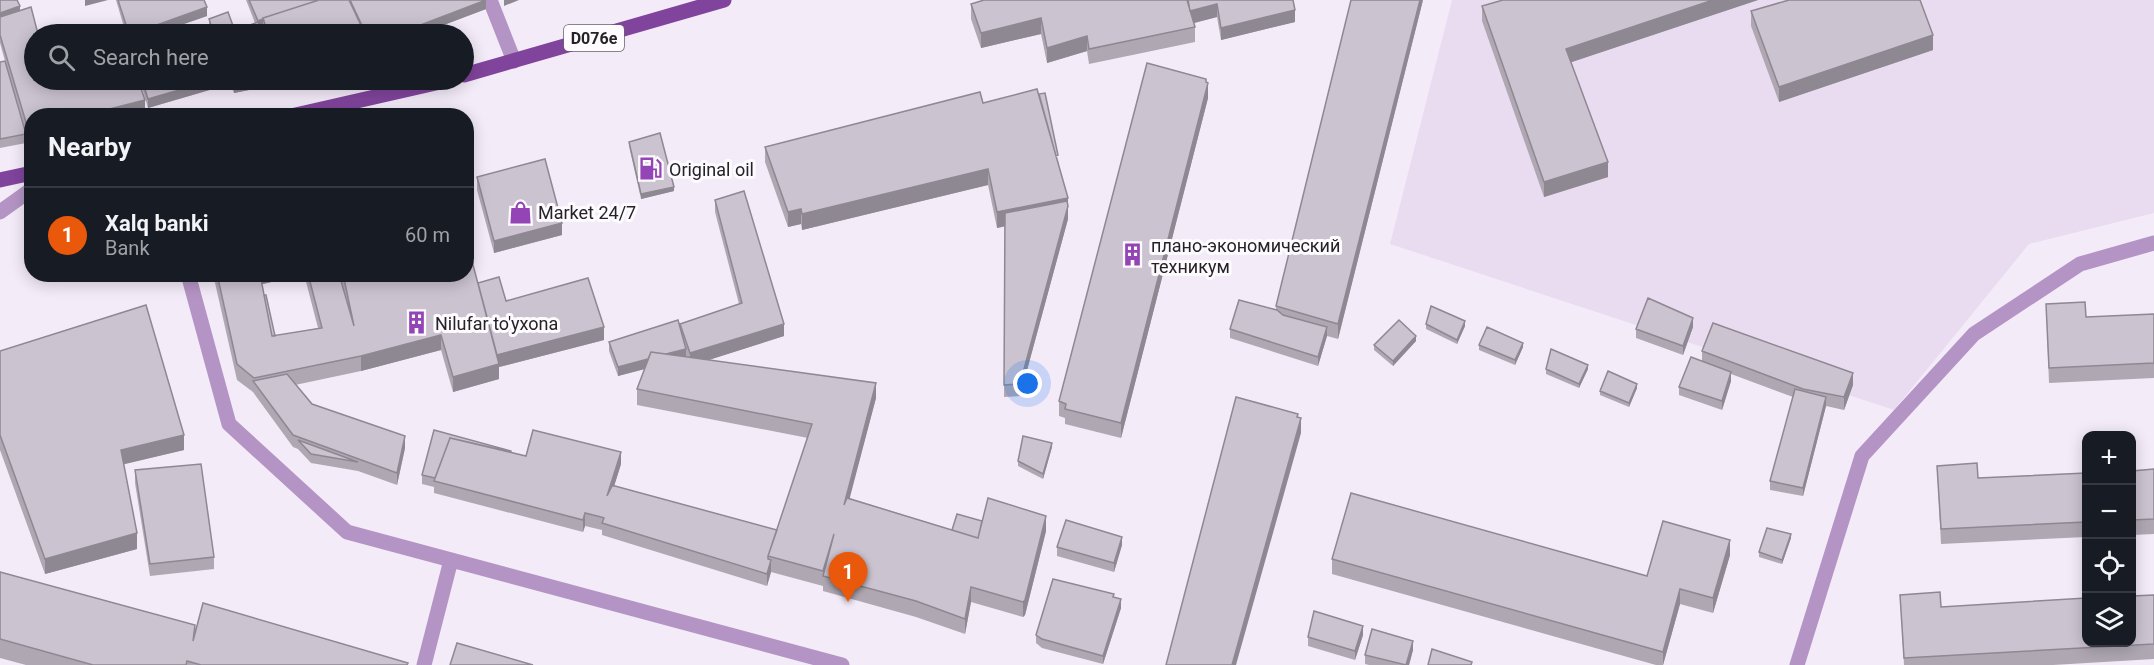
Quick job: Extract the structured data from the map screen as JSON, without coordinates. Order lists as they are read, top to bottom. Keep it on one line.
{"streets":{"main road":["D076e"]},"places":{"fuel station":["Original oil"],"shop":["Market 24/7"],"building":["плано-экономический техникум","Nilufar to'yxona"]},"page":{"search":"Search here","heading":"Nearby","list":[{"mark":"1","name":"Xalq banki","note":"Bank","value":"60 m"}],"map_buttons":["+","−"],"pins":"1"}}
